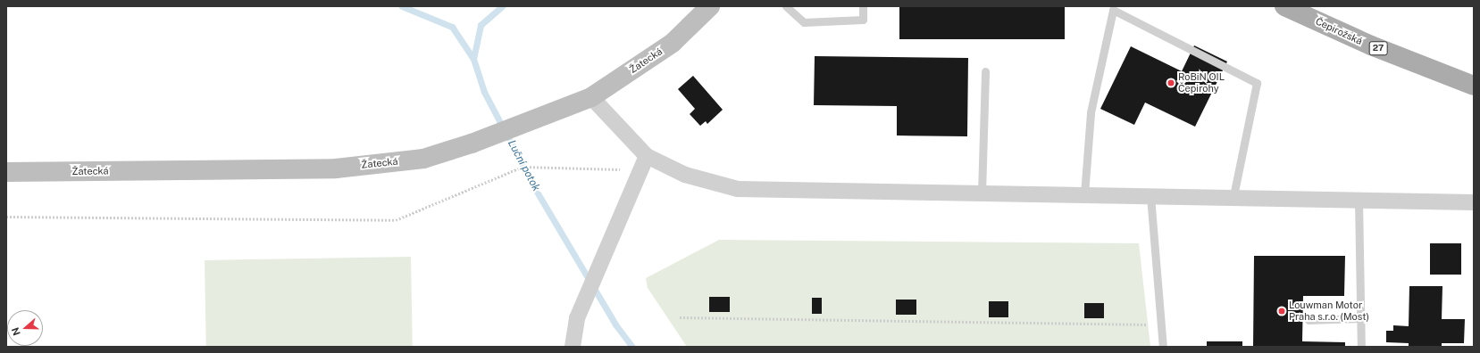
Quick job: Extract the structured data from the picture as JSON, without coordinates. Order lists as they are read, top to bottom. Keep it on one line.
{"streets":{"main road":["Čepirožská","27"],"street":["Žatecká"]},"water":["Luční potok"],"places":["RoBiN OIL Čepirohy","Louwman Motor Praha s.r.o. (Most)"],"north":"left"}
